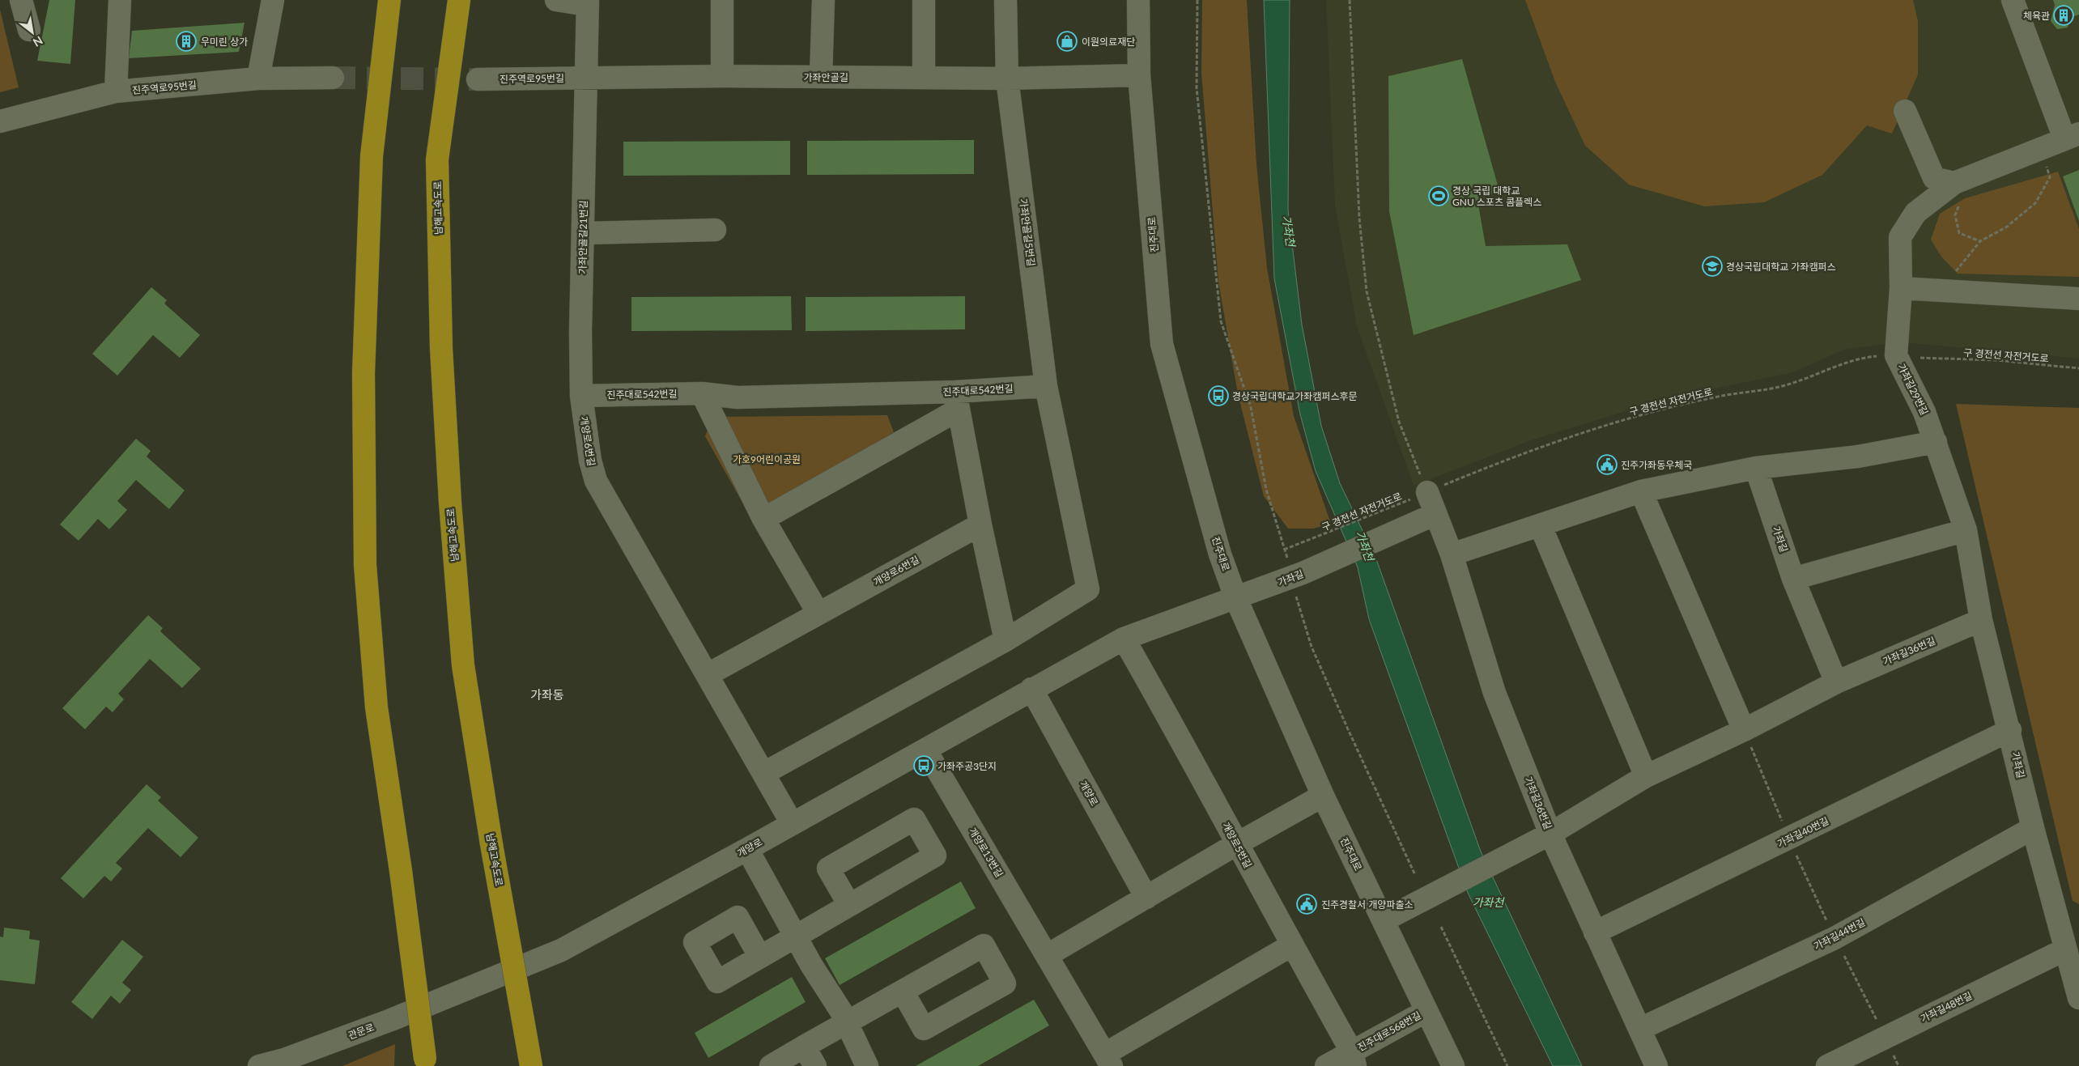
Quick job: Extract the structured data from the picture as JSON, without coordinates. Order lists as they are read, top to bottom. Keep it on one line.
{"streets":{"highway":["남해고속도로"],"street":["가좌안골길","진주역로95번길","가좌안골길5번길","진주대로","가좌안골길21번길","가좌길29번길","진주대로542번길","개양로6번길","가좌길","가좌길36번길","개양로","가좌길40번길","개양로5번길","개양로13번길","가좌길44번길","가좌길48번길","관문로","진주대로568번길"],"path":["구 경전선 자전거도로"]},"crossings":[["가좌안골길","진주역로95번길"],["가좌안골길","가좌안골길5번길"],["가좌안골길","진주대로"],["가좌안골길","가좌안골길21번길"],["진주역로95번길","가좌안골길21번길"],["가좌안골길5번길","진주대로542번길"],["진주대로","가좌길"],["진주대로","개양로"],["진주대로","진주대로568번길"],["가좌안골길21번길","진주대로542번길"],["가좌안골길21번길","개양로6번길"],["구 경전선 자전거도로","가좌길29번길"],["가좌길29번길","가좌길"],["진주대로542번길","개양로6번길"],["개양로6번길","개양로"],["가좌길","가좌길36번길"],["가좌길","개양로"],["가좌길","가좌길40번길"],["가좌길","가좌길44번길"],["가좌길","가좌길48번길"],["개양로","개양로5번길"],["개양로","개양로13번길"],["개양로","관문로"],["개양로5번길","개양로13번길"],["개양로5번길","진주대로568번길"]],"districts":["가좌동"],"water":["가좌천"],"parks":["가호9어린이공원"],"places":{"building":["체육관","우미린 상가"],"shop":["이원의료재단"],"sports":["경상 국립 대학교 GNU 스포츠 콤플렉스"],"school or university":["경상국립대학교 가좌캠퍼스"],"bus stop":["경상국립대학교가좌캠퍼스후문","가좌주공3단지"],"public building":["진주가좌동우체국","진주경찰서 개양파출소"]},"north":"bottom right"}
